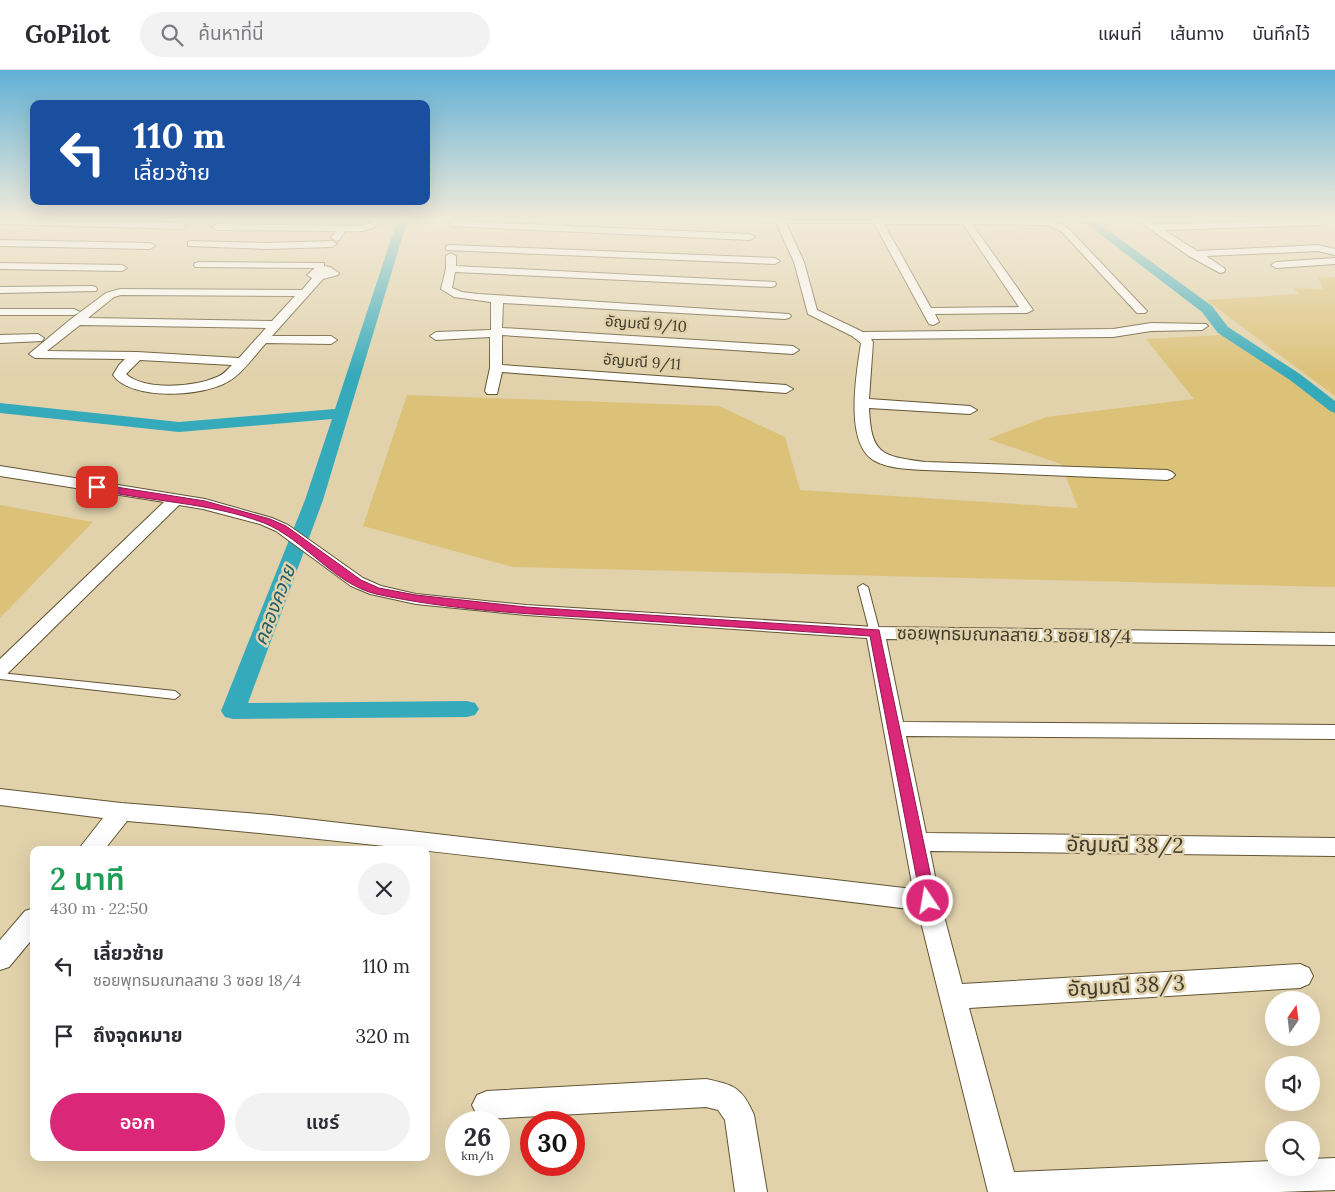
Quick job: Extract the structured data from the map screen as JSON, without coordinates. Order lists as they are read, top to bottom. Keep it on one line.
{"streets":{"street":["อัญมณี 9/10","อัญมณี 9/11","ซอยพุทธมณฑลสาย 3 ซอย 18/4","อัญมณี 38/2","อัญมณี 38/3"]},"water":["คลองควาย"],"north":"top","page":{"header":"GoPilot","search":"ค้นหาที่นี่","nav":["แผนที่","เส้นทาง","บันทึกไว้"],"turn":["110 m","เลี้ยวซ้าย"],"heading":["2 นาที","430 m · 22:50"],"list":[{"name":"เลี้ยวซ้าย","note":"ซอยพุทธมณฑลสาย 3 ซอย 18/4","value":"110 m"},{"name":"ถึงจุดหมาย","value":"320 m"}],"buttons":["ออก","แชร์"],"speed":"26 km/h","limit":"30"}}
